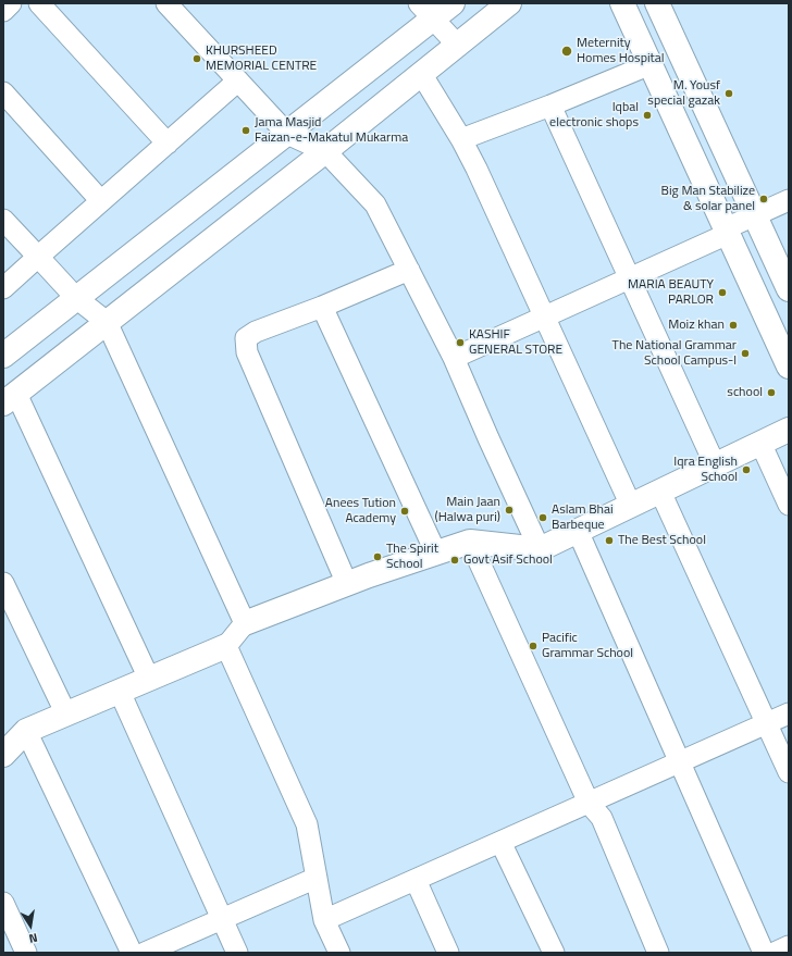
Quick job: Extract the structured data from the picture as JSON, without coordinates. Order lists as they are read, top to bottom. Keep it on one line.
{"places":["Meternity Homes Hospital","KHURSHEED MEMORIAL CENTRE","M. Yousf special gazak","Iqbal electronic shops","Jama Masjid Faizan-e-Makatul Mukarma","Big Man Stabilize & solar panel","MARIA BEAUTY PARLOR","Moiz khan","KASHIF GENERAL STORE","The National Grammar School Campus-l","school","Iqra English School","Main Jaan (Halwa puri)","Anees Tution Academy","Aslam Bhai Barbeque","The Best School","The Spirit School","Govt Asif School","Pacific Grammar School"],"north":"bottom"}
